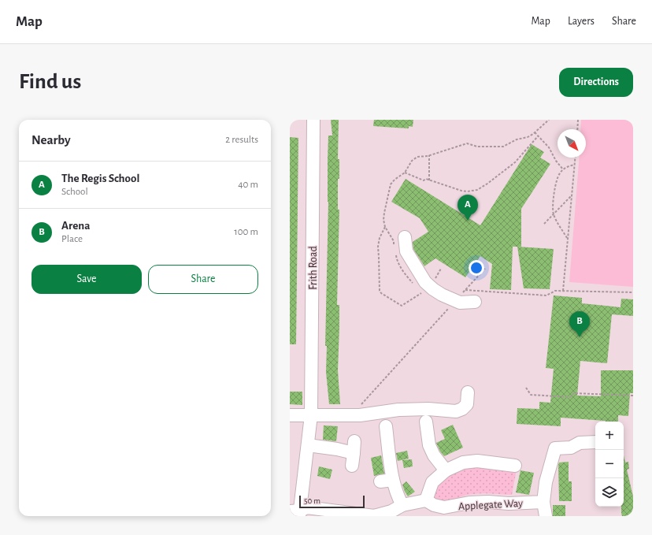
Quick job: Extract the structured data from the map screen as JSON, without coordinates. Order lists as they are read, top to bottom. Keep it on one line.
{"streets":{"street":["Frith Road","Applegate Way"]},"scale_bar":"50 m","north":"bottom right","page":{"header":"Map","nav":["Map","Layers","Share"],"buttons":["Directions",["Save","Share"]],"title":"Find us","heading":["Nearby","2 results"],"list":[{"mark":"A","name":"The Regis School","note":"School","value":"40 m"},{"mark":"B","name":"Arena","note":"Place","value":"100 m"}],"pins":["A","B"],"map_buttons":["+","−"],"scale":"50 m"}}
